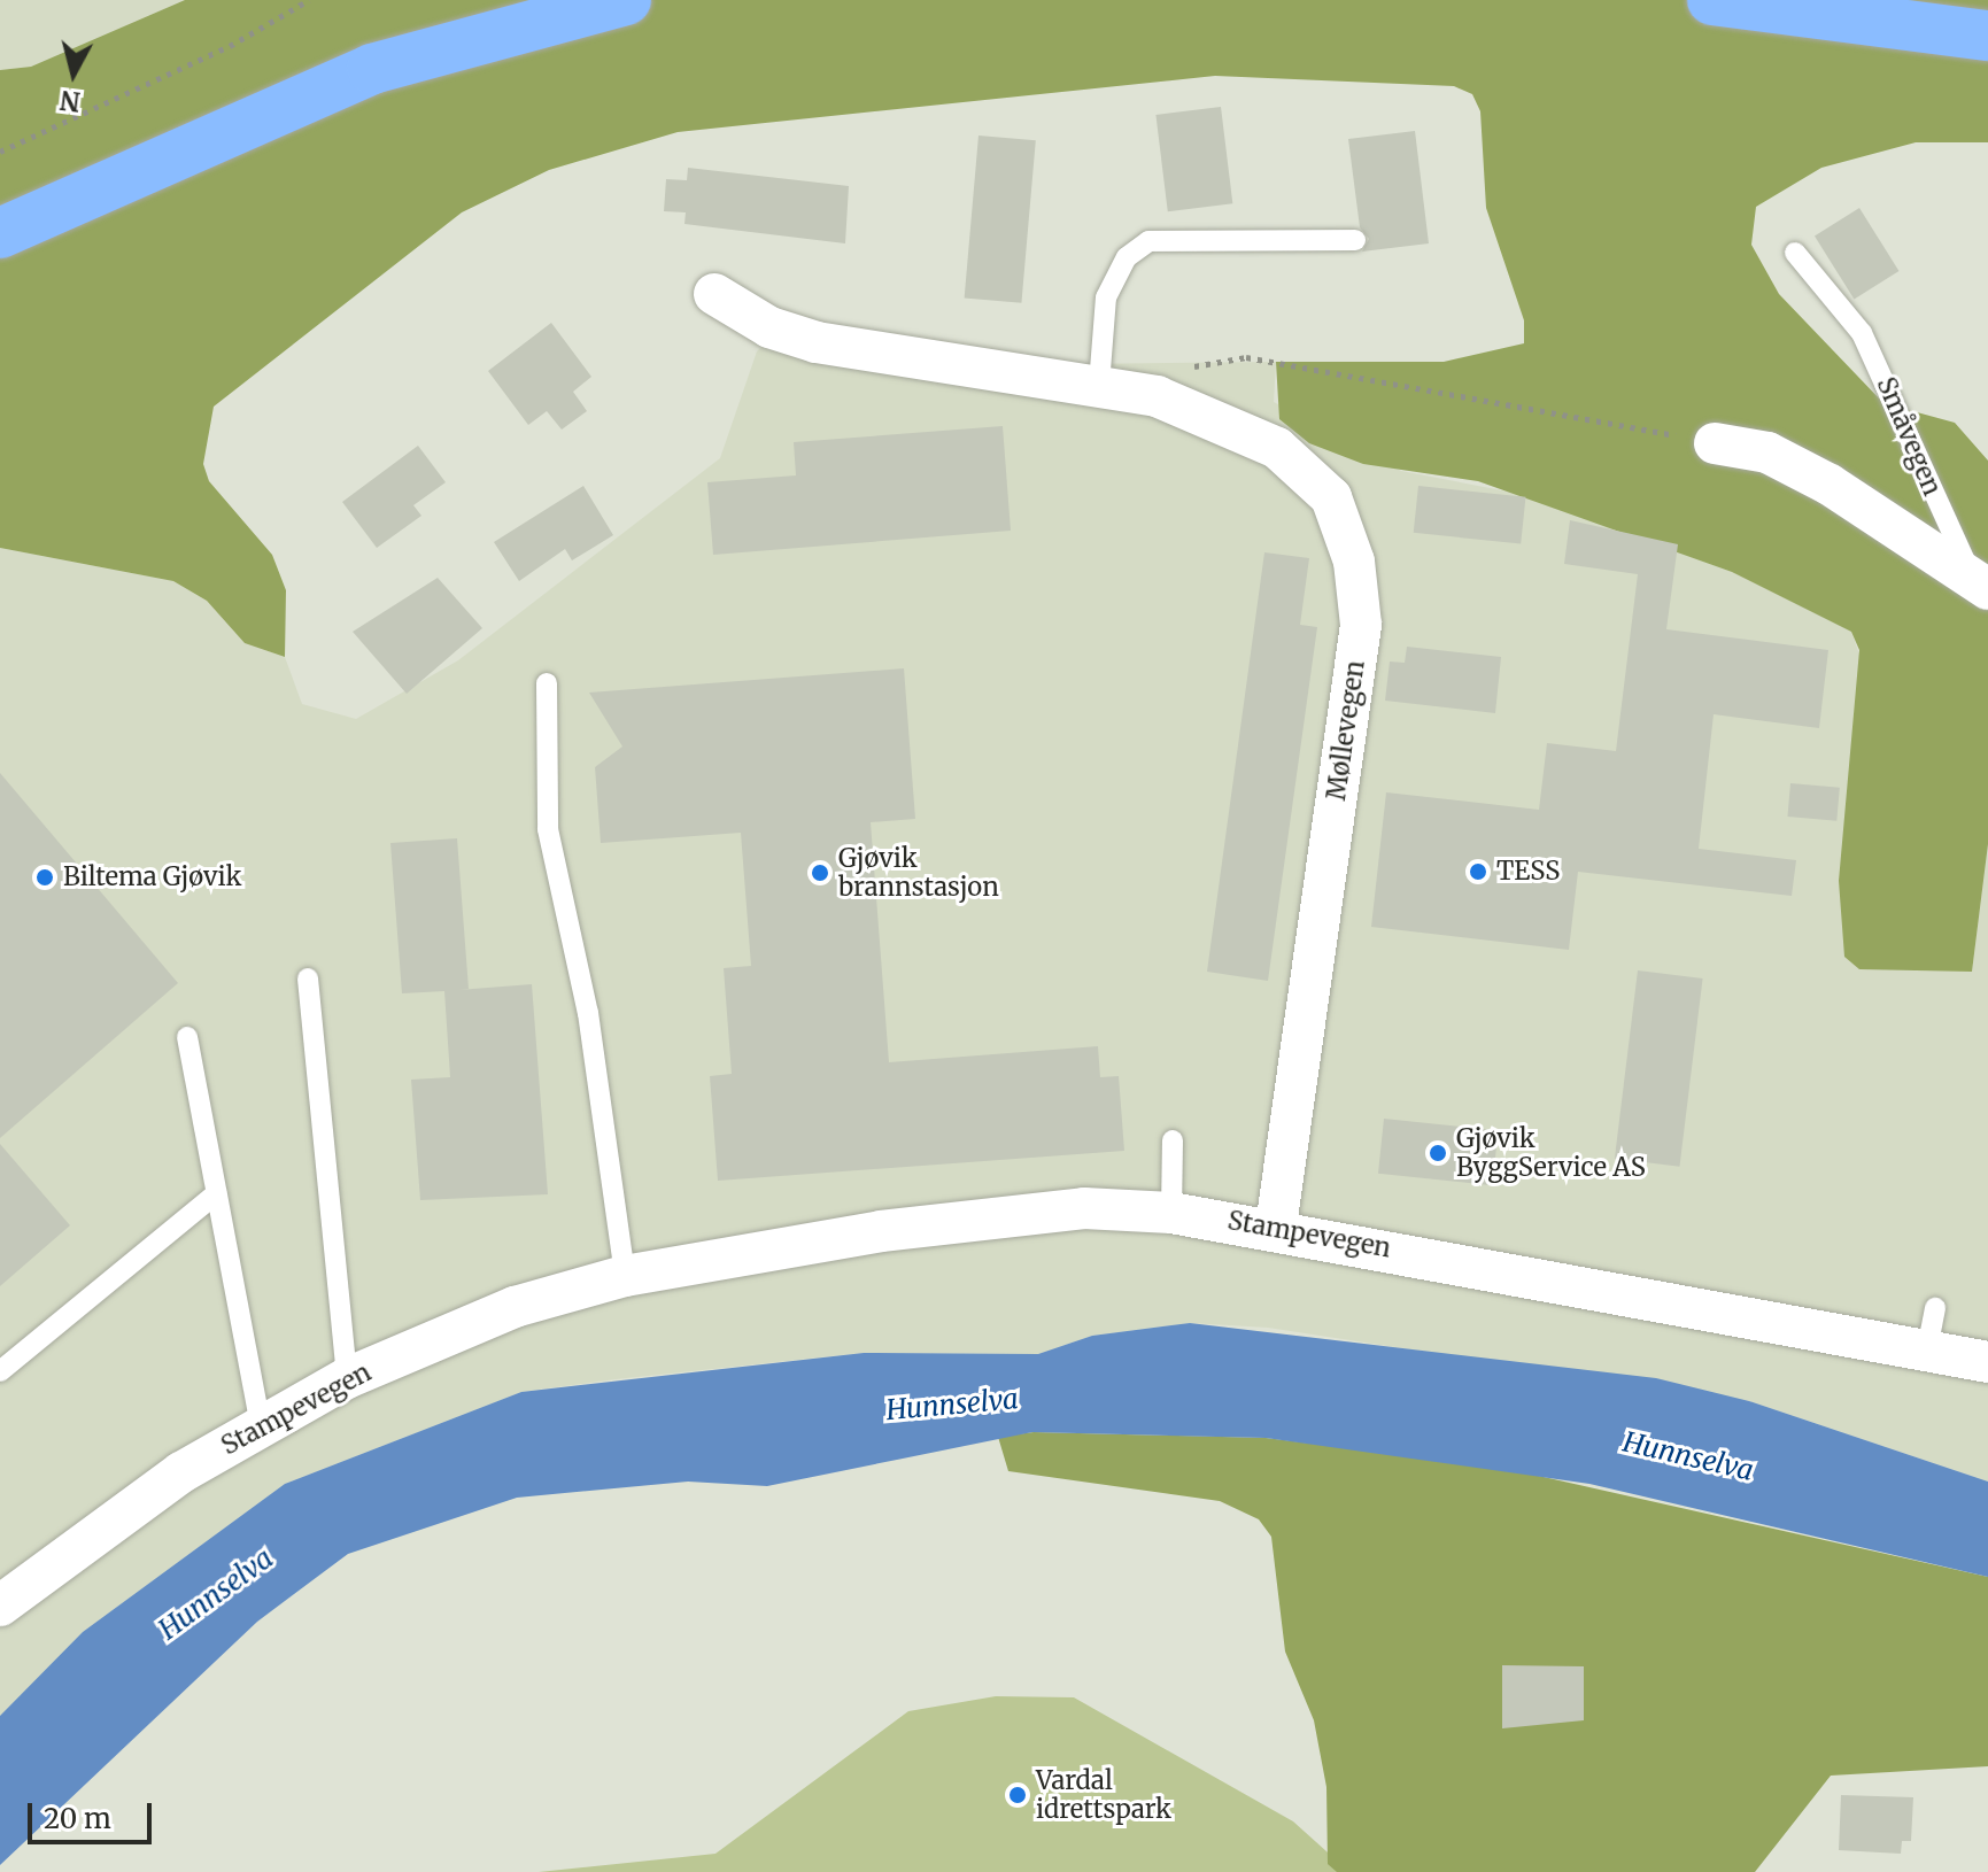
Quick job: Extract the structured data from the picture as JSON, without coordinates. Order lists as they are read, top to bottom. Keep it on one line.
{"streets":{"street":["Småvegen","Møllevegen","Stampevegen"]},"crossings":[["Møllevegen","Stampevegen"]],"water":["Hunnselva"],"places":["TESS","Gjøvik brannstasjon","Biltema Gjøvik","Gjøvik ByggService AS","Vardal idrettspark"],"scale_bar":"20 m","north":"bottom"}
